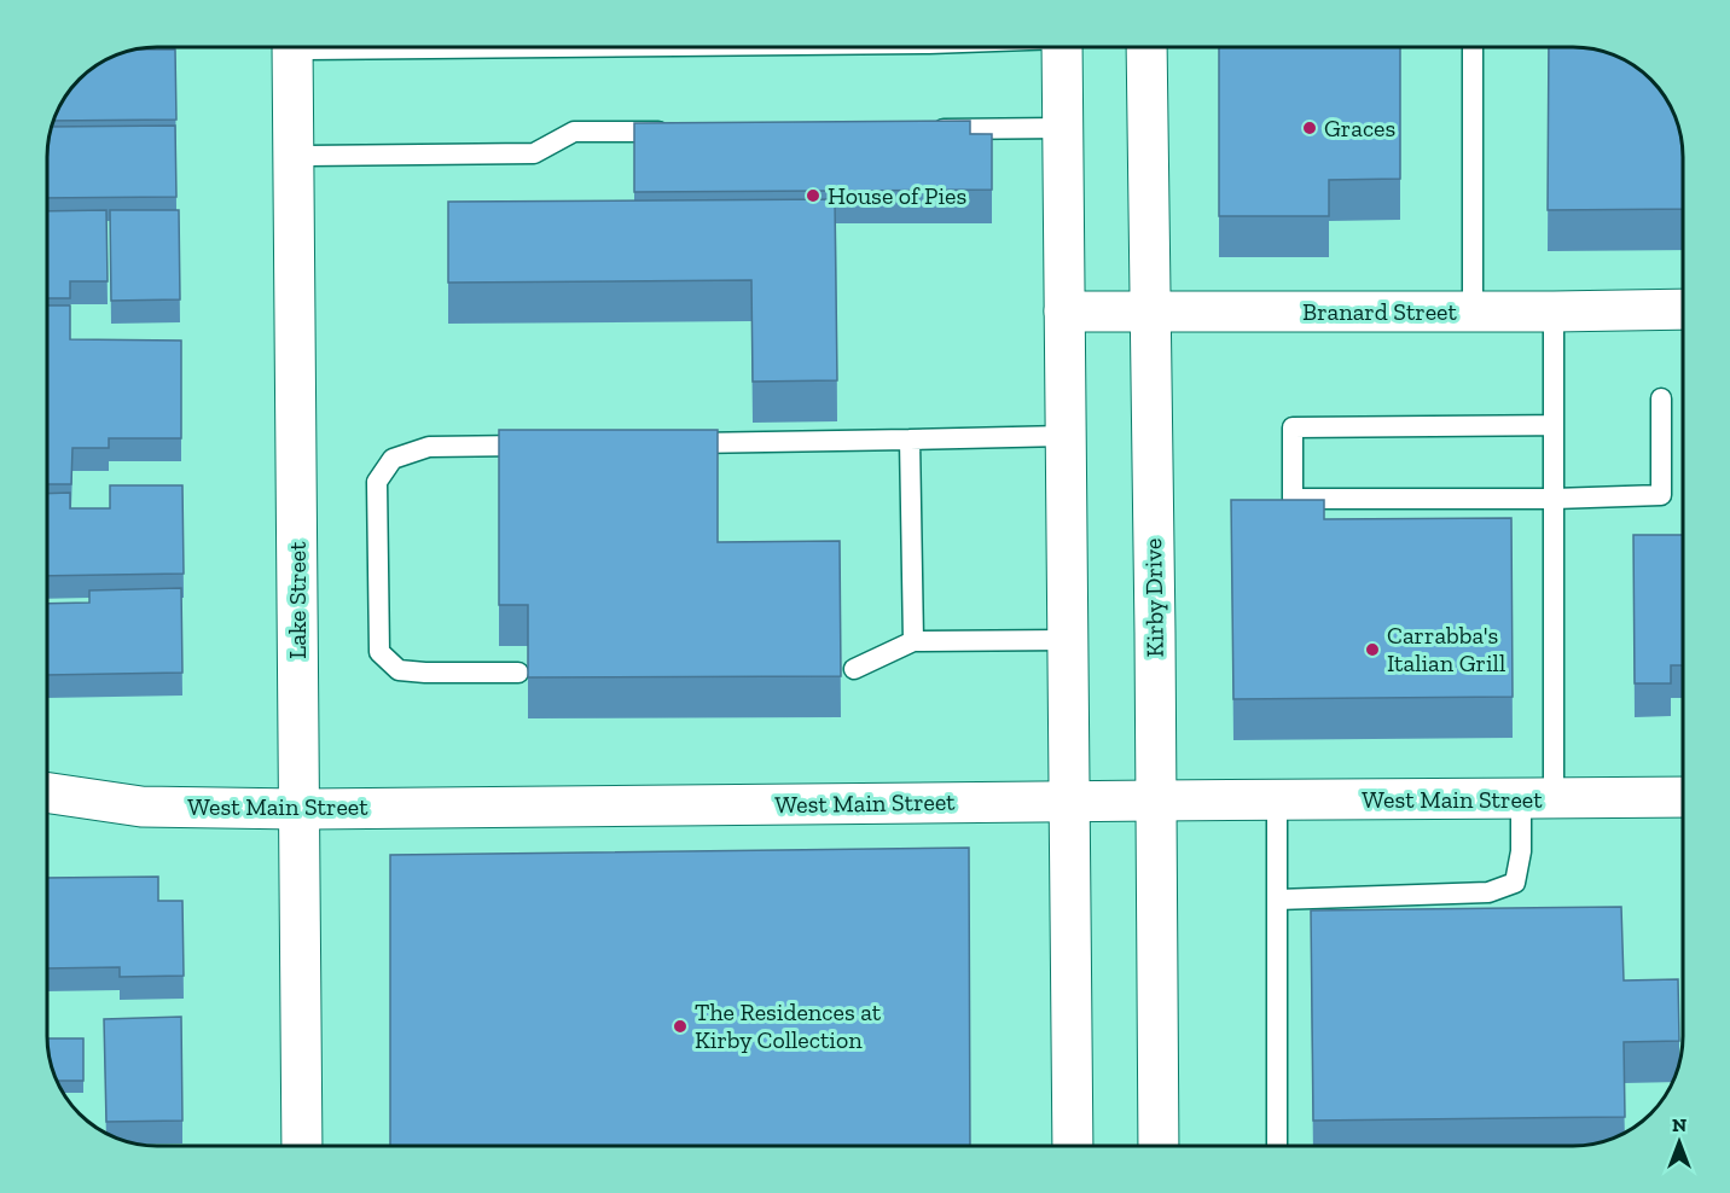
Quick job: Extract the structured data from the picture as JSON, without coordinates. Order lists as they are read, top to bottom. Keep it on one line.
{"streets":{"street":["Branard Street","Kirby Drive","Lake Street","West Main Street"]},"crossings":[["Branard Street","Kirby Drive"],["Kirby Drive","West Main Street"],["Lake Street","West Main Street"]],"places":["Graces","House of Pies","Carrabba's Italian Grill","The Residences at Kirby Collection"],"north":"top"}
